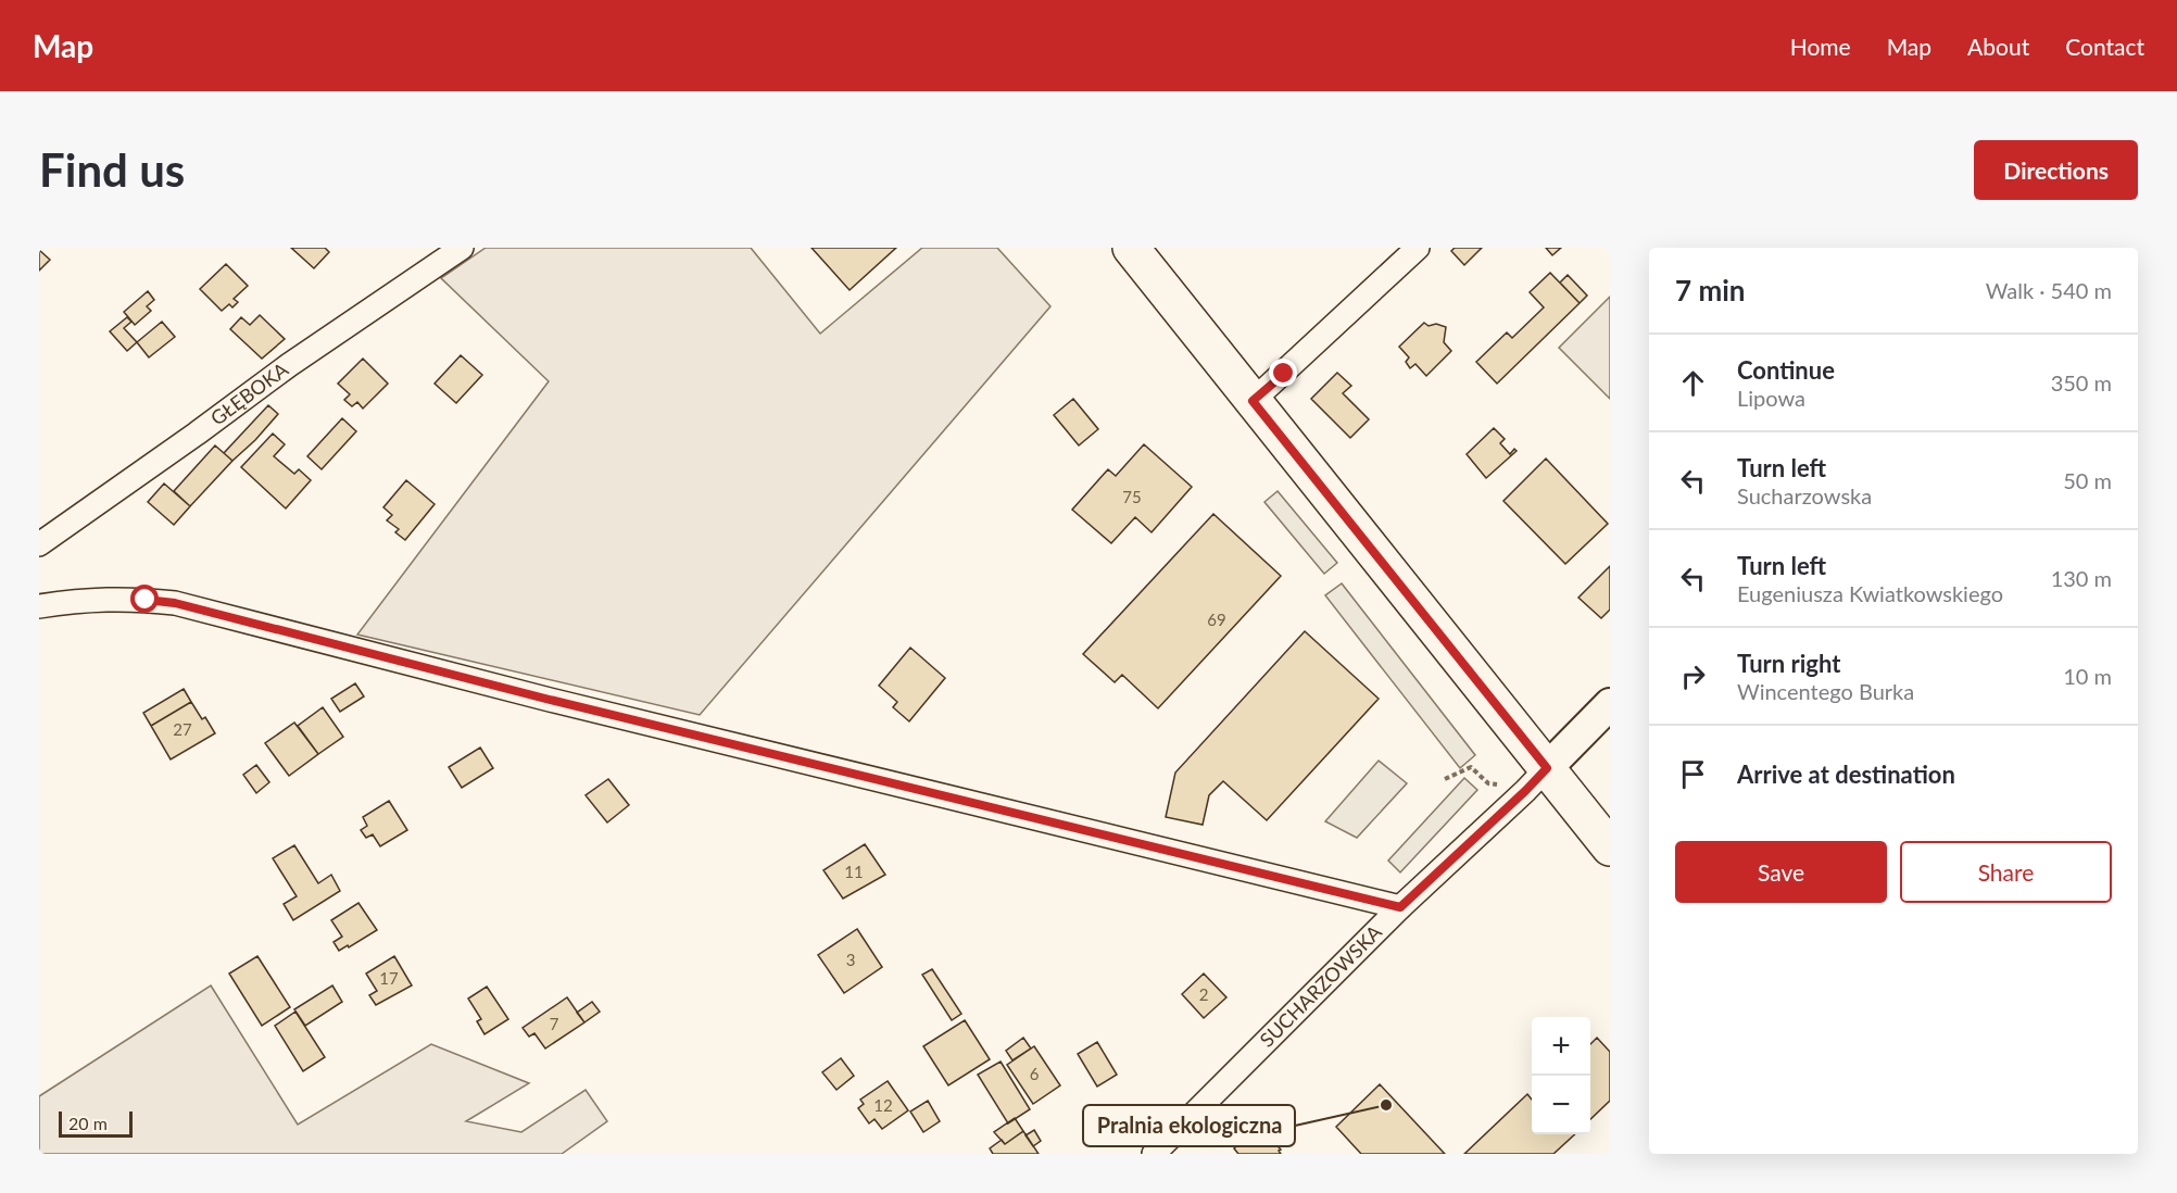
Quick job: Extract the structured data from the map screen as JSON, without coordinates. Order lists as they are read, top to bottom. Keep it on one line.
{"streets":{"street":["GŁĘBOKA","SUCHARZOWSKA"]},"places":["Pralnia ekologiczna"],"house_numbers":["75","69","27","11","3","17","2","7","6","12"],"scale_bar":"20 m","page":{"header":"Map","nav":["Home","Map","About","Contact"],"buttons":["Directions",["Save","Share"]],"title":"Find us","heading":["7 min","Walk · 540 m"],"list":[["Continue","Lipowa","350 m"],["Turn left","Sucharzowska","50 m"],["Turn left","Eugeniusza Kwiatkowskiego","130 m"],["Turn right","Wincentego Burka","10 m"],"Arrive at destination"],"map_buttons":["+","−"],"scale":"20 m"}}
